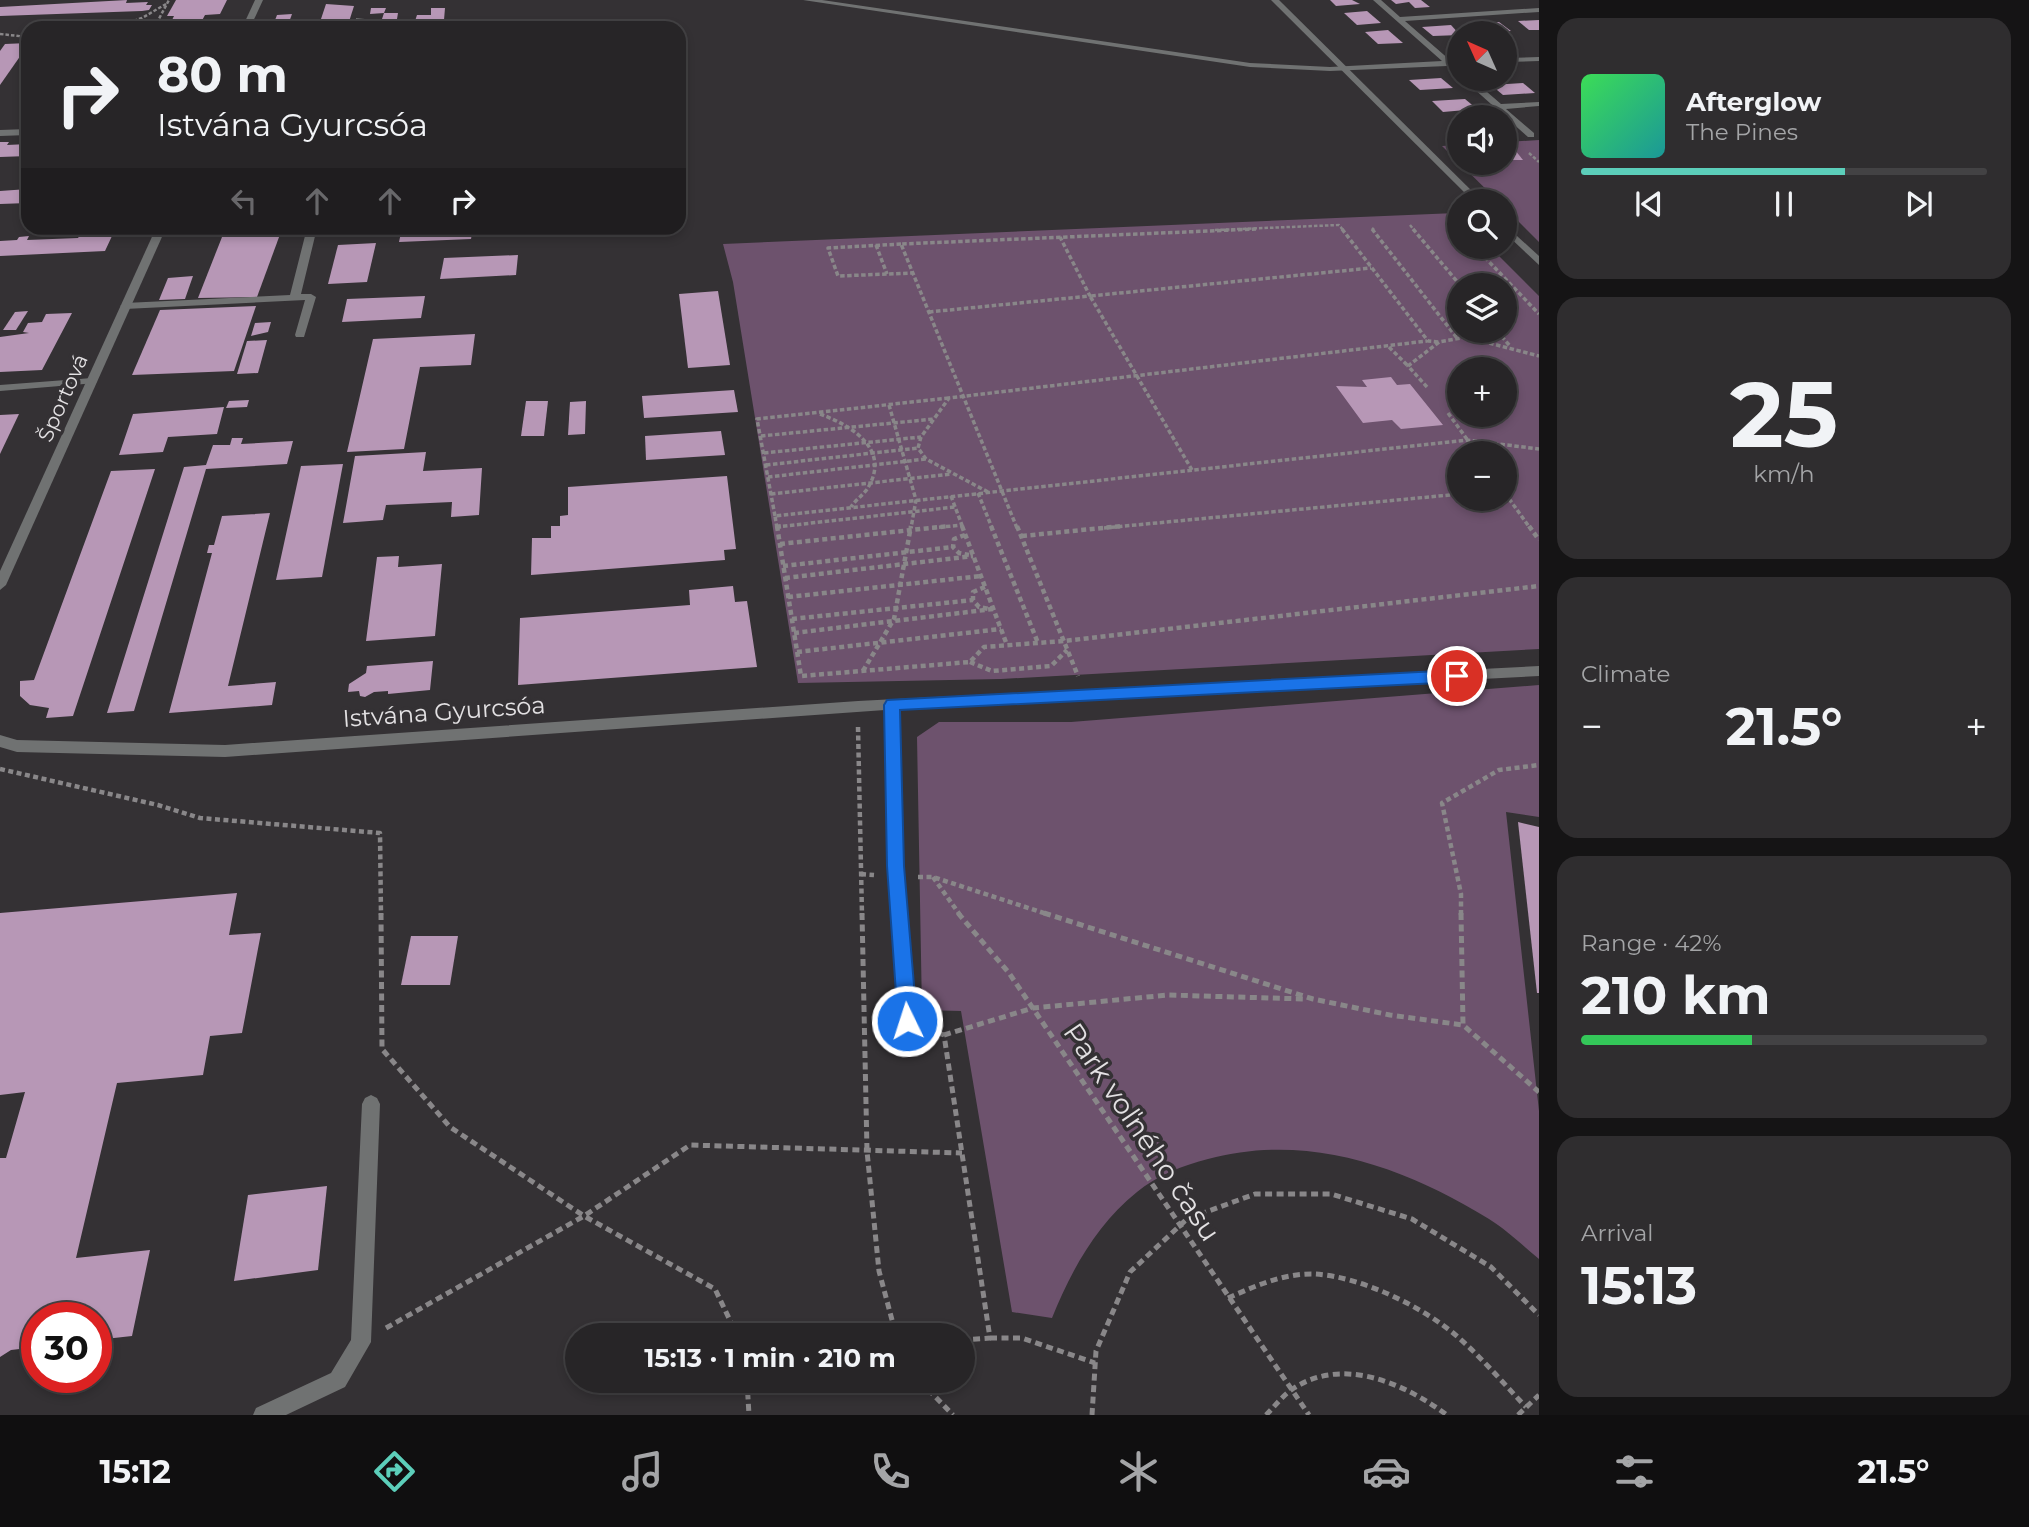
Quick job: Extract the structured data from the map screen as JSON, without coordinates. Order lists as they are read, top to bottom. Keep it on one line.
{"streets":{"street":["Športová","Istvána Gyurcsóa"],"path":["Park voľného času"]},"north":"top left","page":{"map_buttons":["+","−"],"turn":["80 m","Istvána Gyurcsóa"],"song":["Afterglow","The Pines"],"tile":[["25","km/h"],"Climate",["Range · 42%","210 km"],["Arrival","15:13"]],"heat":["−","21.5°","+"],"limit":"30","trip":"15:13 · 1 min · 210 m","tabs":["15:12","21.5°"]}}
